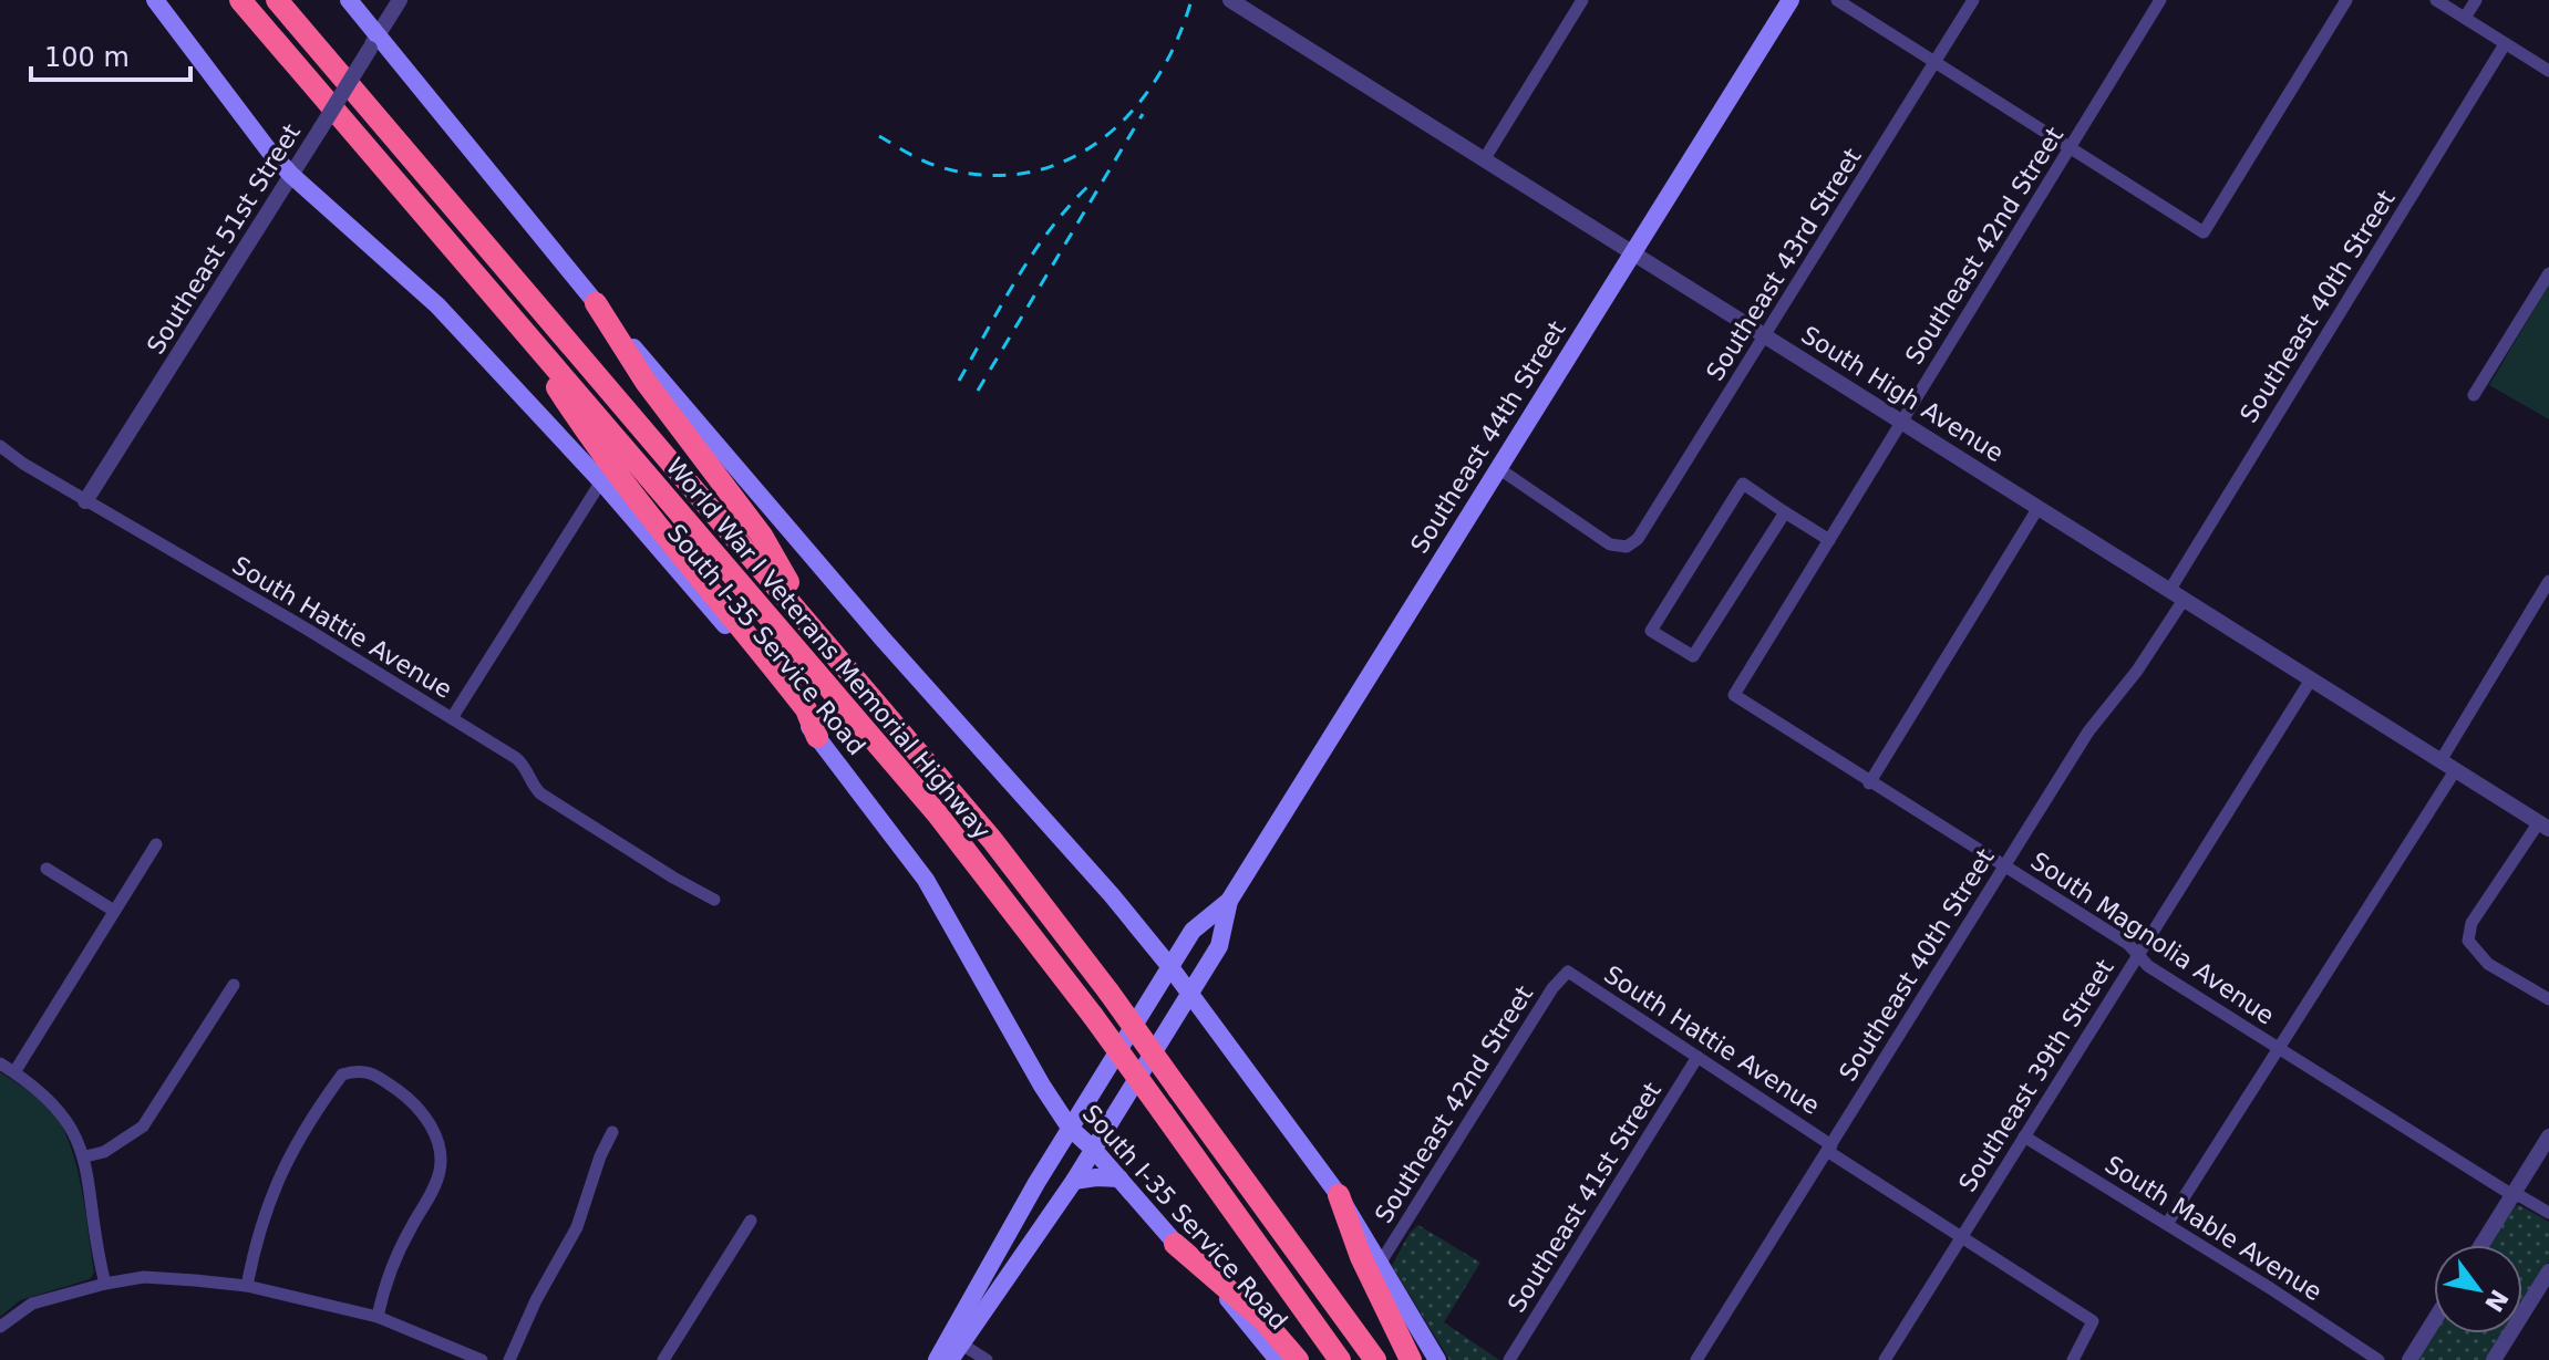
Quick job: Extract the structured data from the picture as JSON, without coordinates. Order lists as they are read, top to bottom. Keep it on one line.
{"streets":{"highway":["World War I Veterans Memorial Highway"],"main road":["Southeast 44th Street","South I-35 Service Road"],"street":["Southeast 51st Street","Southeast 42nd Street","Southeast 43rd Street","Southeast 40th Street","South High Avenue","South Hattie Avenue","South Magnolia Avenue","Southeast 39th Street","Southeast 41st Street","South Mable Avenue"]},"crossings":[["Southeast 51st Street","South Hattie Avenue"],["Southeast 51st Street","South I-35 Service Road"],["Southeast 42nd Street","South High Avenue"],["Southeast 42nd Street","South Hattie Avenue"],["Southeast 42nd Street","South Magnolia Avenue"],["Southeast 43rd Street","South High Avenue"],["Southeast 43rd Street","Southeast 44th Street"],["Southeast 40th Street","South High Avenue"],["Southeast 40th Street","South Hattie Avenue"],["Southeast 40th Street","South Magnolia Avenue"],["South High Avenue","Southeast 44th Street"],["South High Avenue","Southeast 39th Street"],["Southeast 44th Street","South I-35 Service Road"],["South Hattie Avenue","Southeast 39th Street"],["South Hattie Avenue","Southeast 41st Street"],["South Magnolia Avenue","Southeast 39th Street"],["Southeast 39th Street","South Mable Avenue"]],"scale_bar":"100 m","north":"bottom right"}
